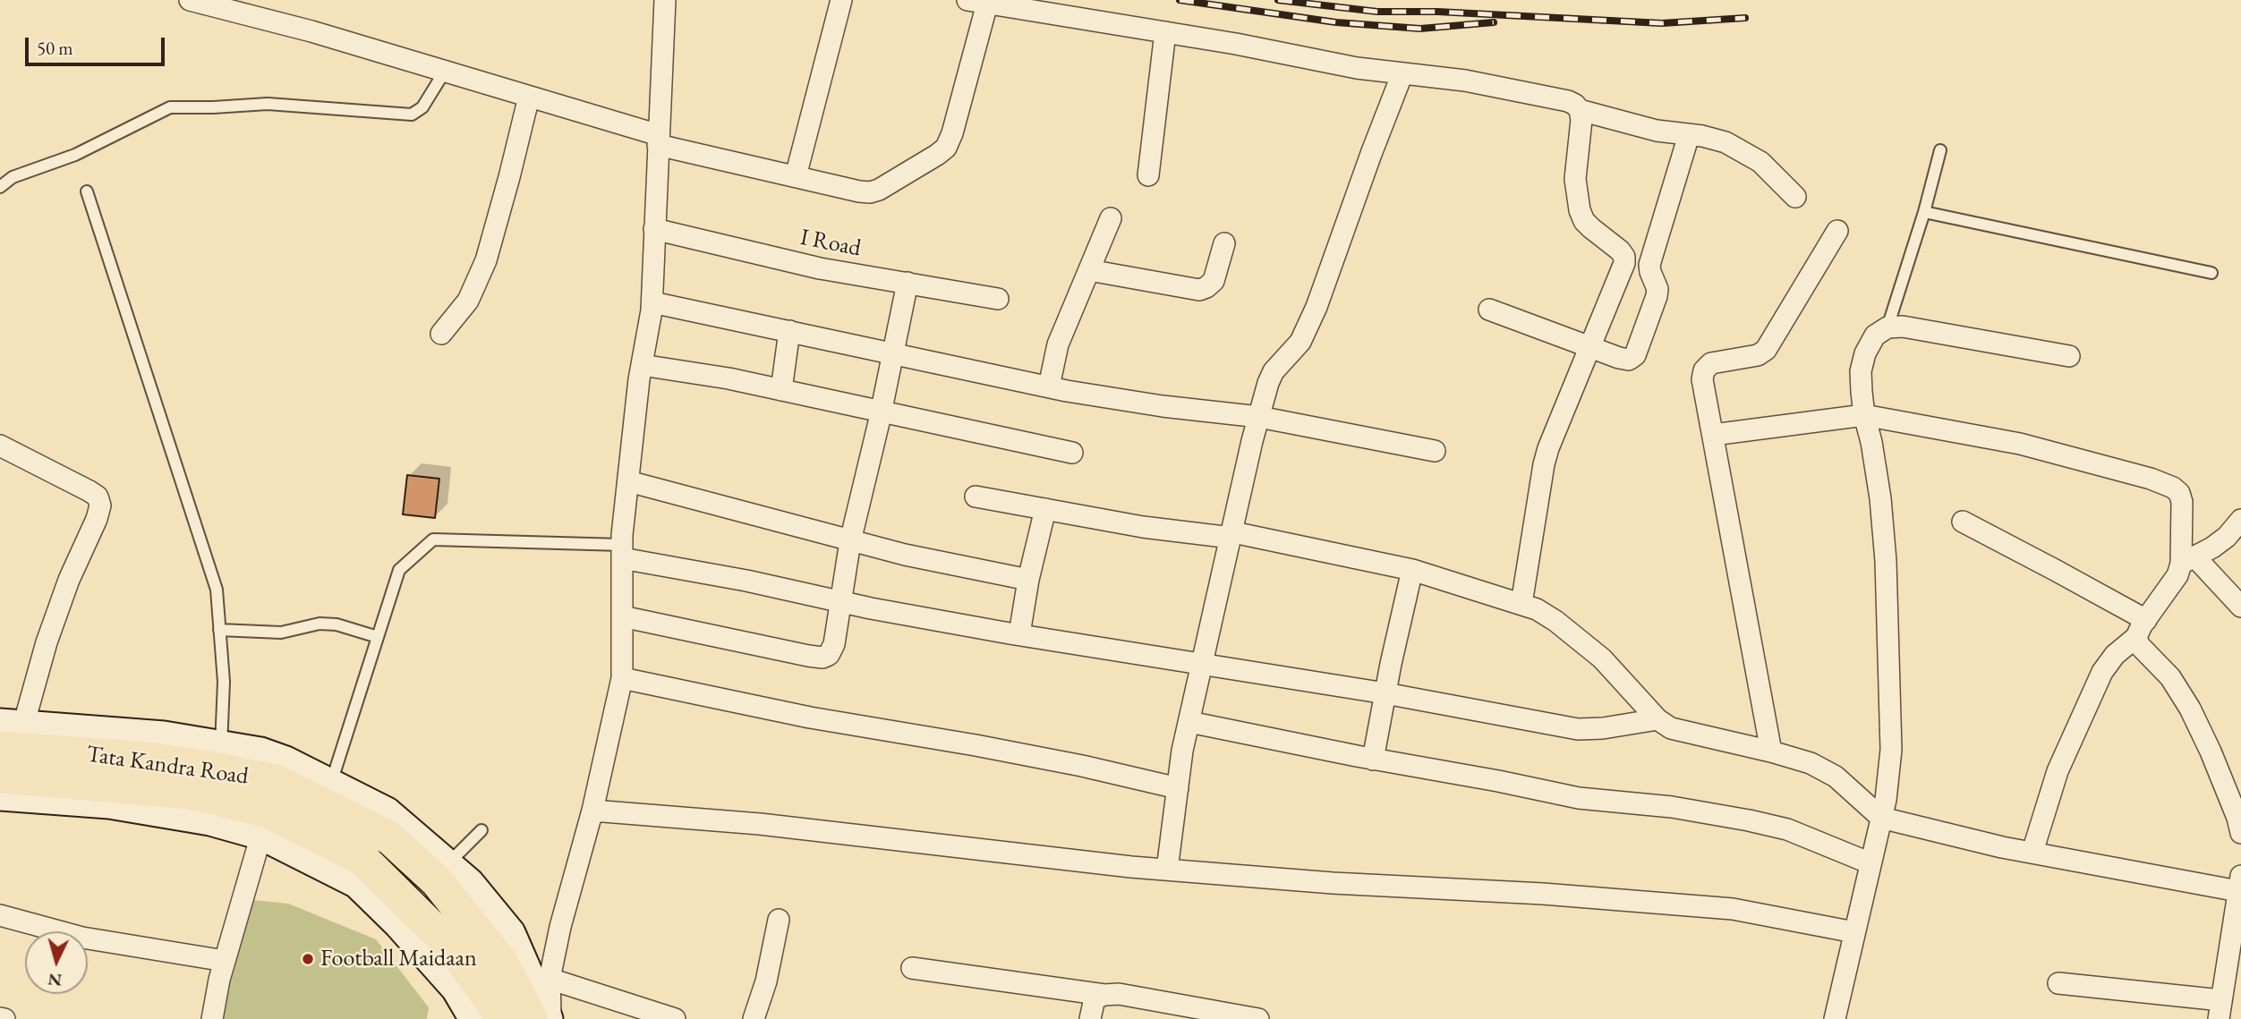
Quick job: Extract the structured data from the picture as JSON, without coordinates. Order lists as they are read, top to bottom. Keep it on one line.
{"streets":{"main road":["Tata Kandra Road"],"street":["I Road"]},"places":["Football Maidaan"],"scale_bar":"50 m","north":"bottom"}
